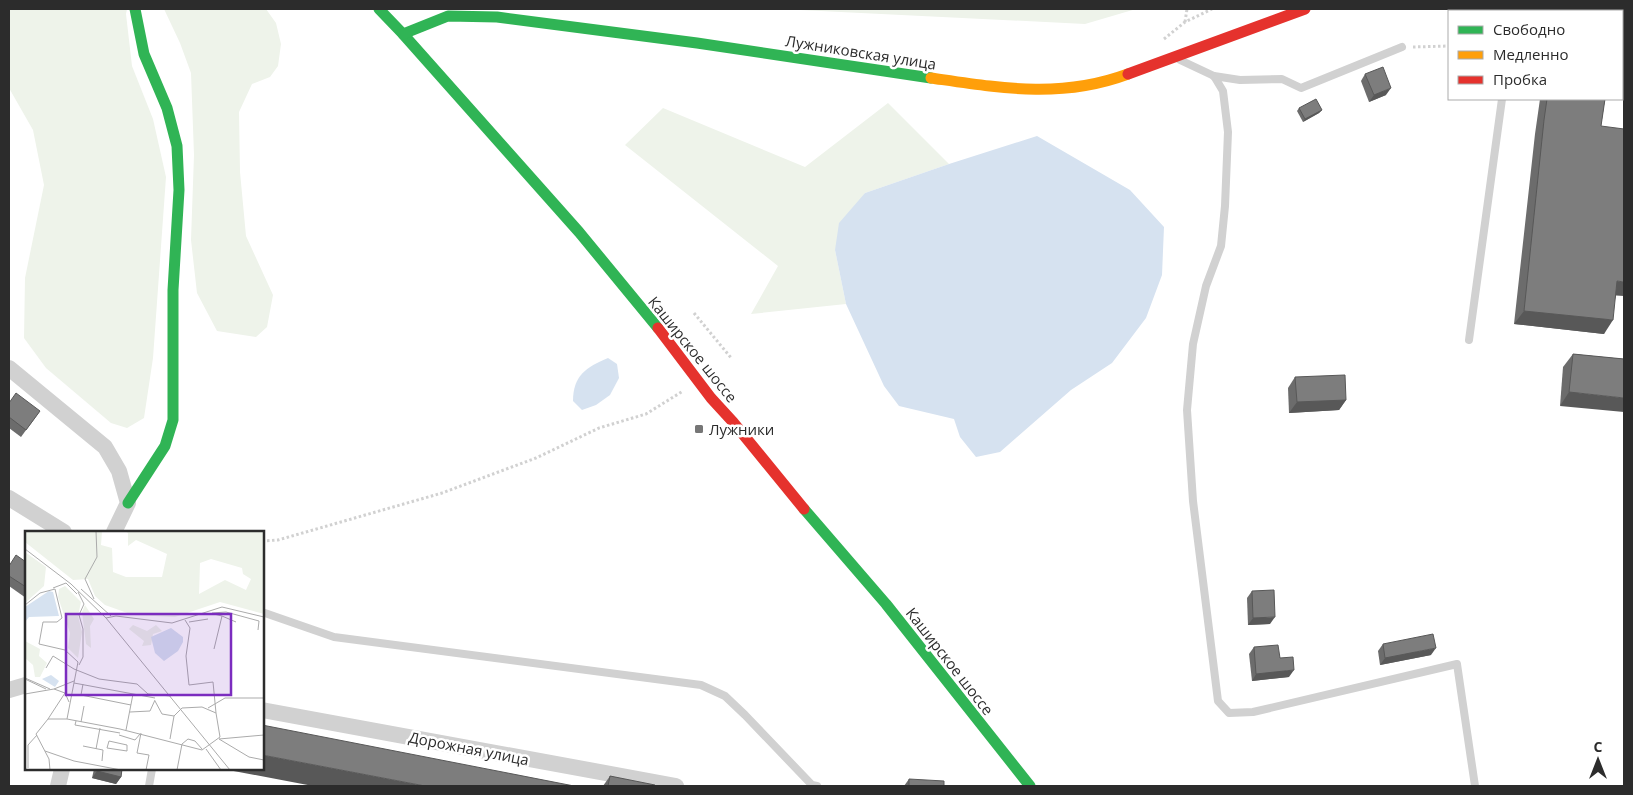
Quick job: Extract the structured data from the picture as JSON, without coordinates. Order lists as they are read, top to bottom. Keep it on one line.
{"streets":{"street":["Лужниковская улица","Каширское шоссе","Дорожная улица"]},"crossings":[["Лужниковская улица","Каширское шоссе"]],"places":{"transit":["Лужники"]},"legend":["Свободно","Медленно","Пробка"],"north":"top"}
